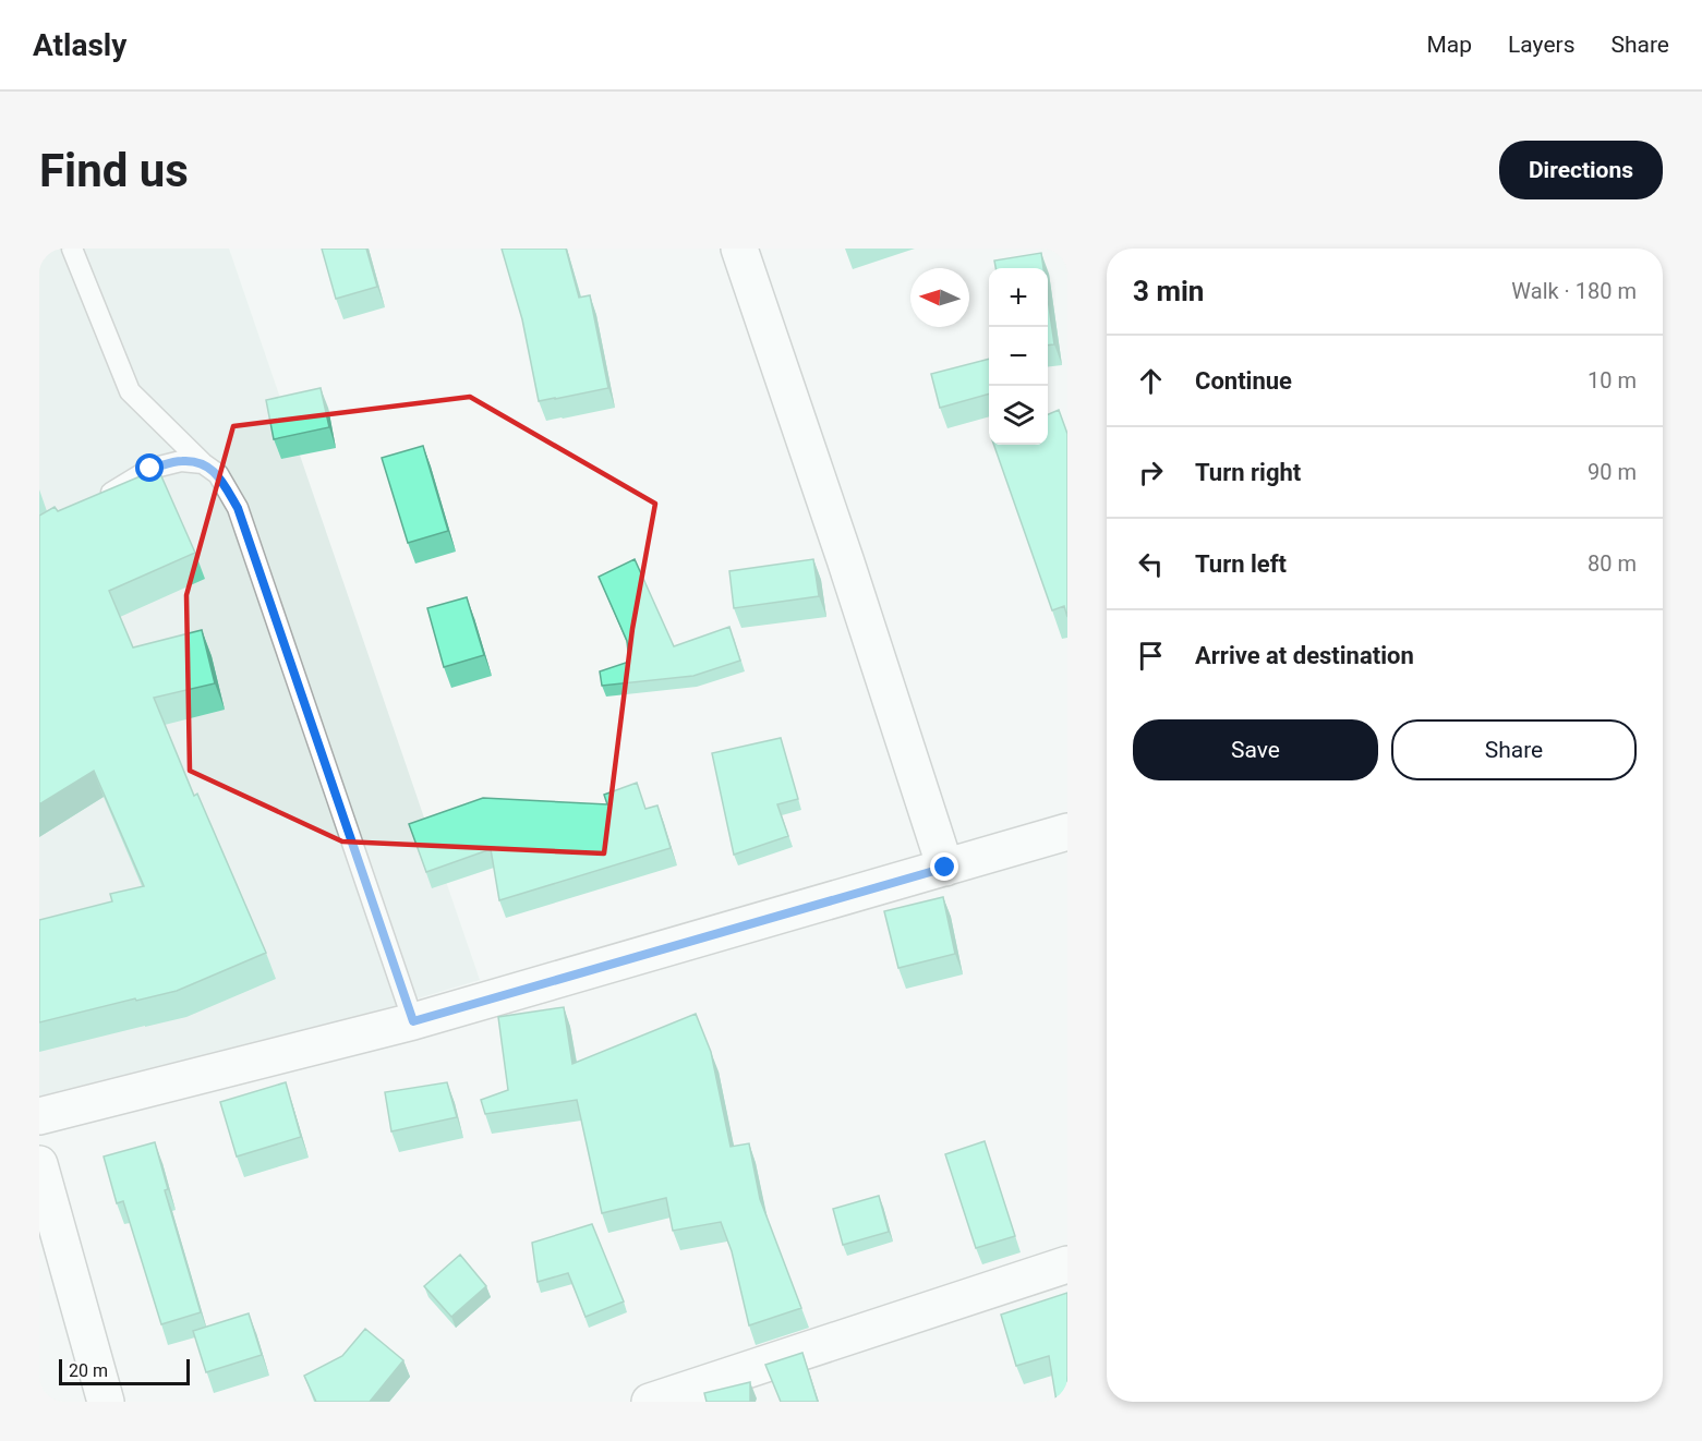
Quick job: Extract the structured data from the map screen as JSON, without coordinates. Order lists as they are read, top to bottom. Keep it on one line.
{"scale_bar":"20 m","north":"left","page":{"header":"Atlasly","nav":["Map","Layers","Share"],"buttons":["Directions",["Save","Share"]],"title":"Find us","heading":["3 min","Walk · 180 m"],"map_buttons":["+","−"],"list":[["Continue","10 m"],["Turn right","90 m"],["Turn left","80 m"],"Arrive at destination"],"scale":"20 m"}}
